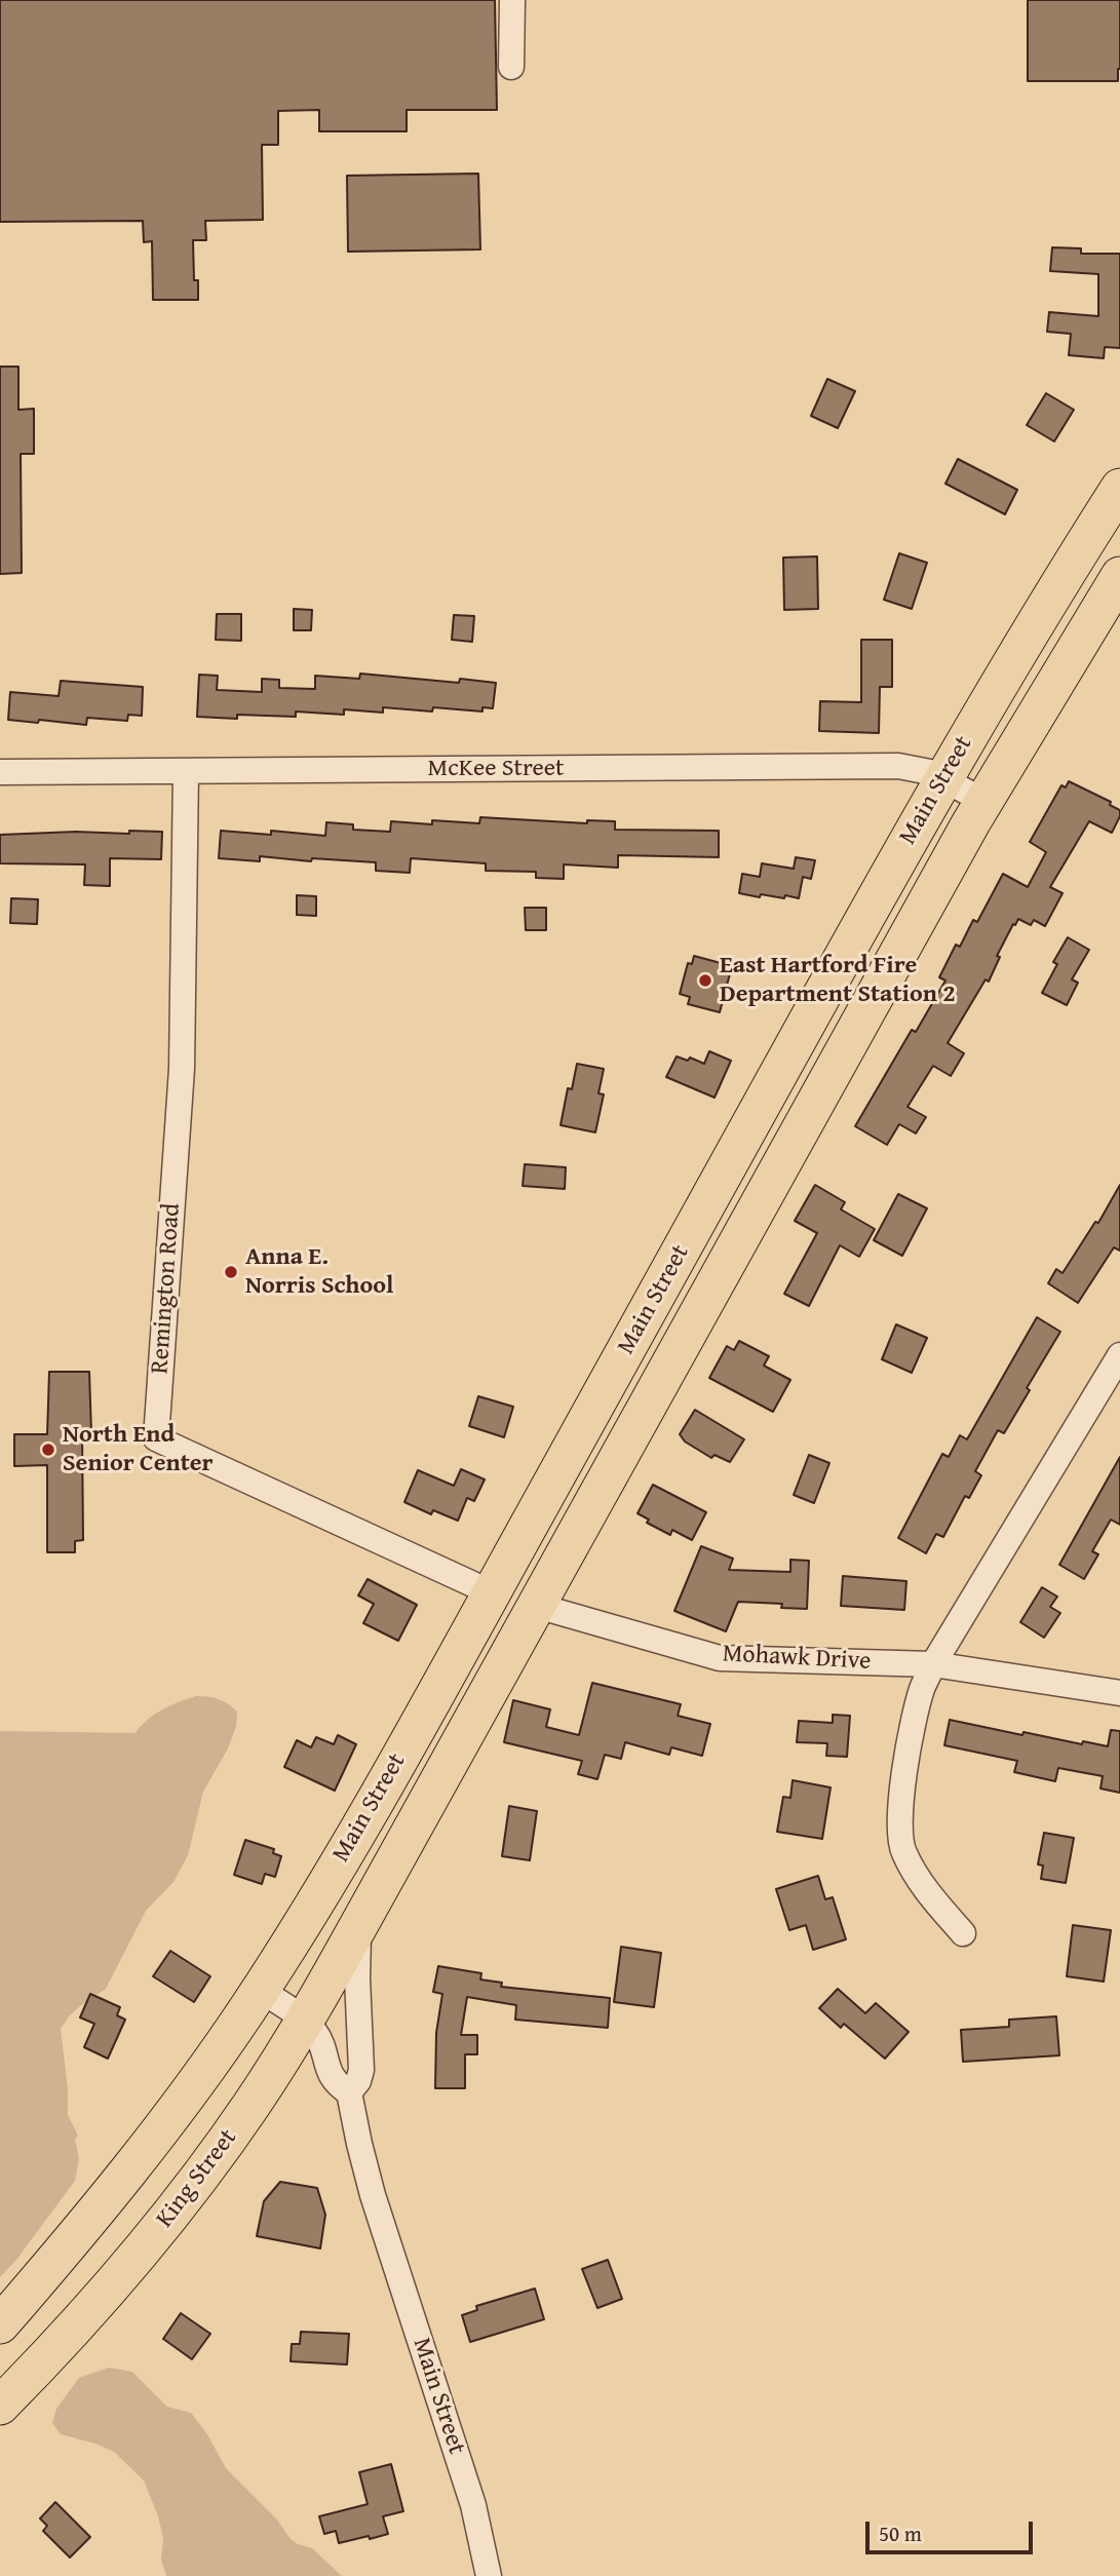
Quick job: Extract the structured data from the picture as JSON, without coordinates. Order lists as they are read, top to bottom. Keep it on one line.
{"streets":{"highway":["Main Street","King Street"],"street":["McKee Street","Remington Road","Mohawk Drive"]},"crossings":[["McKee Street","Main Street"],["McKee Street","Remington Road"],["Main Street","Remington Road"],["Main Street","Mohawk Drive"],["Main Street","King Street"]],"places":["East Hartford Fire Department Station 2","Anna E. Norris School","North End Senior Center"],"scale_bar":"50 m"}
